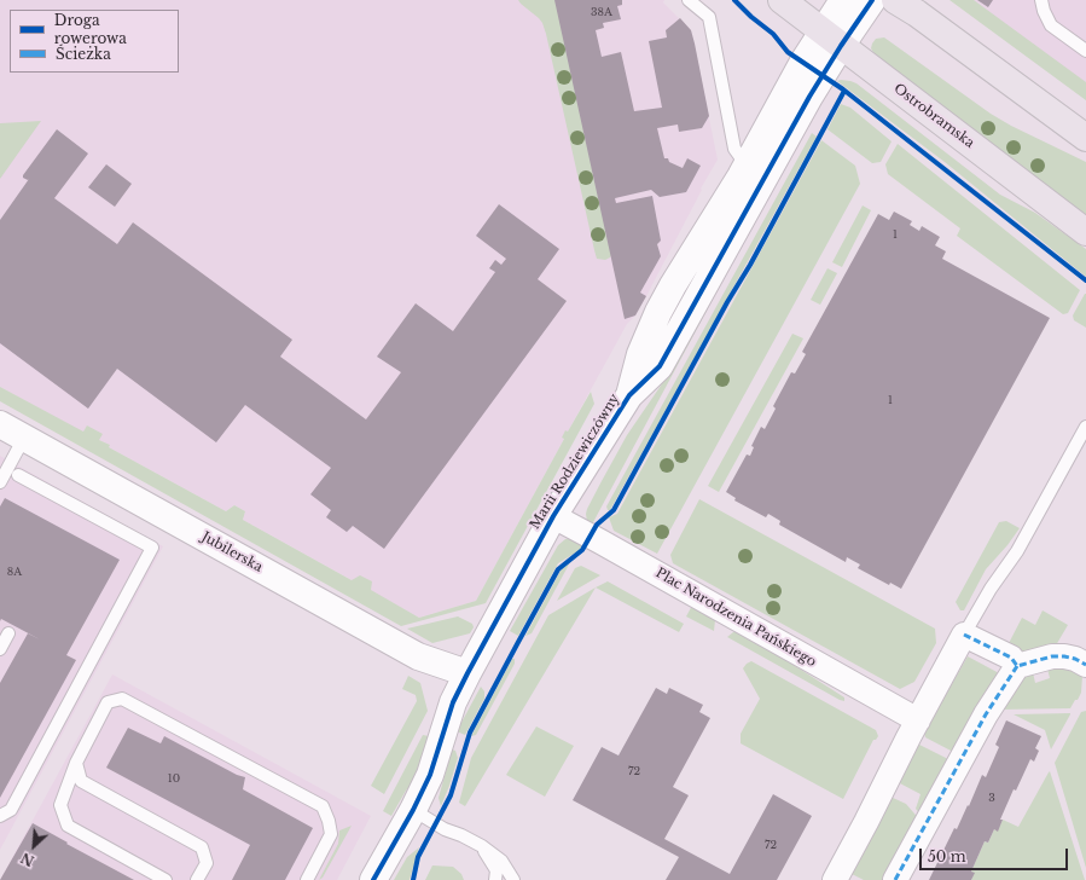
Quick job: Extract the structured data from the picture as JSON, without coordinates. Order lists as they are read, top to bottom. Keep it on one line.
{"streets":{"main road":["Ostrobramska"],"street":["Marii Rodziewiczówny","Jubilerska","Plac Narodzenia Pańskiego"]},"crossings":[["Ostrobramska","Marii Rodziewiczówny"],["Marii Rodziewiczówny","Jubilerska"],["Marii Rodziewiczówny","Plac Narodzenia Pańskiego"]],"house_numbers":["38A","1","1","8A","72","10","3","72"],"legend":["Droga rowerowa","Ścieżka"],"scale_bar":"50 m","north":"bottom left"}
